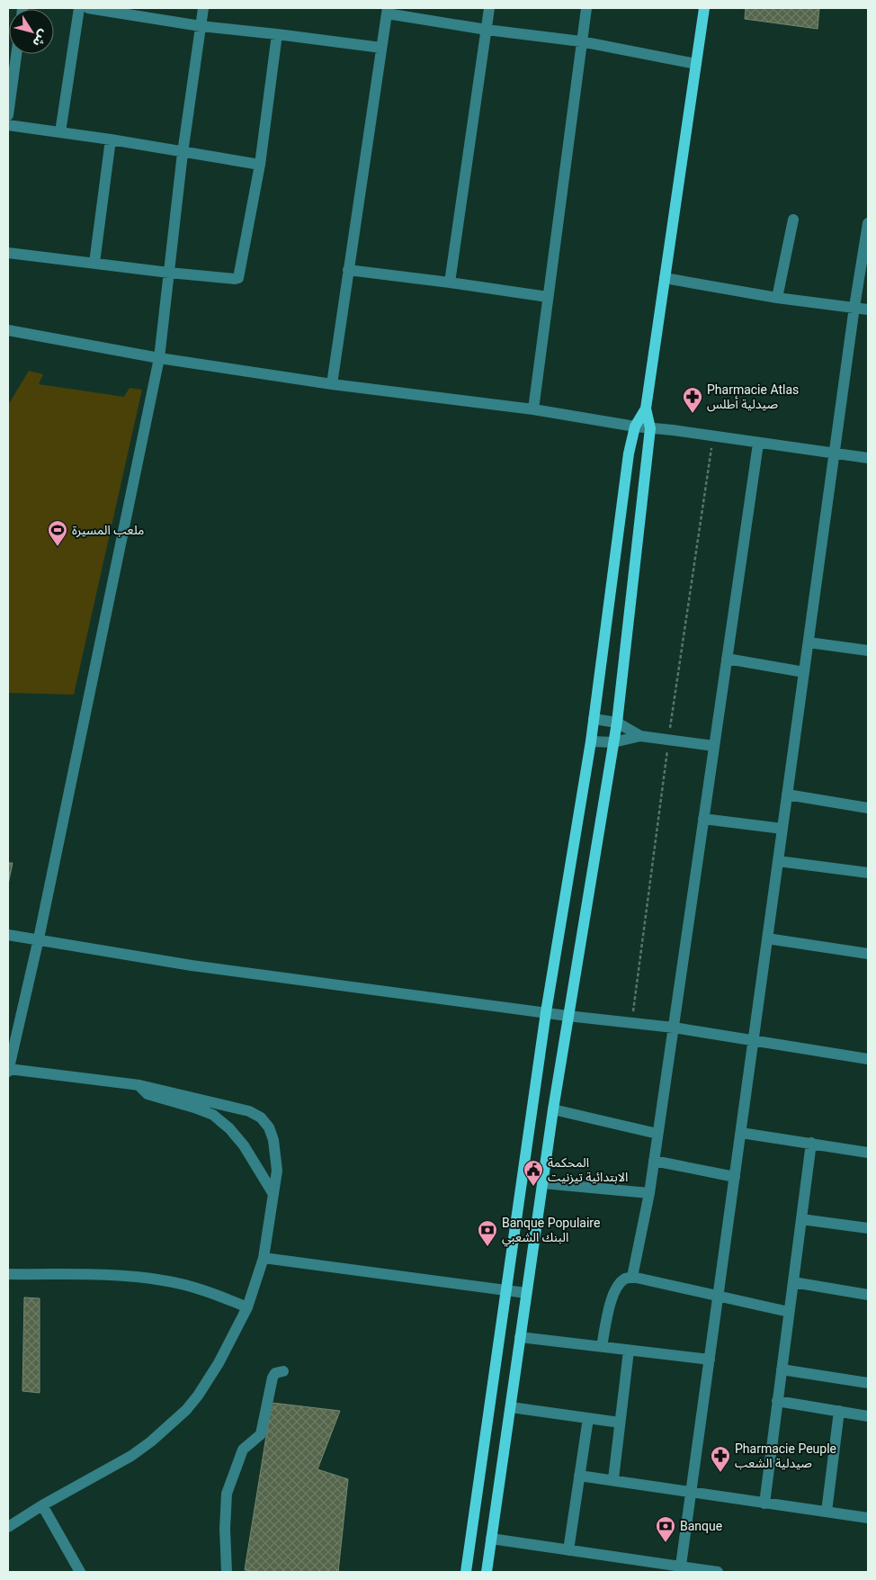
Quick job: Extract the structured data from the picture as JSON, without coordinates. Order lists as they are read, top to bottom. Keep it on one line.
{"places":{"pharmacy":["Pharmacie Atlas صيدلية أطلس","Pharmacie Peuple صيدلية الشعب"],"sports":["ملعب المسيرة"],"public building":["المحكمة الابتدائية تيزنيت"],"bank":["Banque Populaire البنك الشعبي","Banque"]},"north":"bottom right"}
